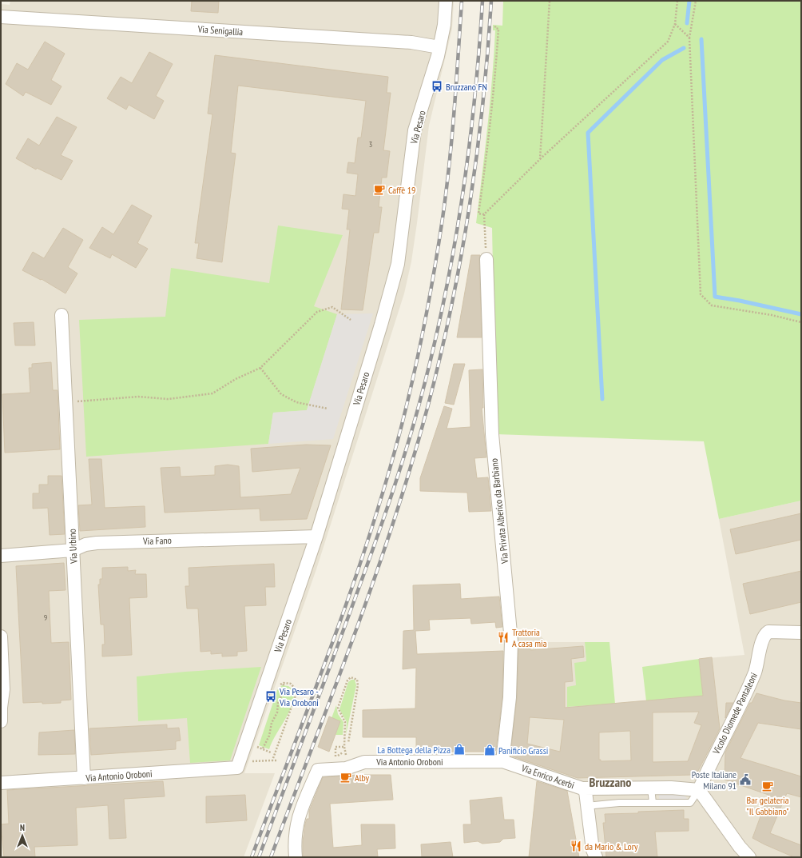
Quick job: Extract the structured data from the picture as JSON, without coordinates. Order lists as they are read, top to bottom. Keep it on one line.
{"streets":{"street":["Via Senigallia","Via Pesaro","Via Privata Alberico da Barbiano","Via Fano","Via Urbino","Vicolo Diomede Pantaleoni","Via Antonio Oroboni","Via Enrico Acerbi"]},"crossings":[["Via Senigallia","Via Pesaro"],["Via Pesaro","Via Fano"],["Via Pesaro","Via Antonio Oroboni"],["Via Privata Alberico da Barbiano","Via Antonio Oroboni"],["Via Privata Alberico da Barbiano","Via Enrico Acerbi"],["Via Fano","Via Urbino"],["Via Urbino","Via Antonio Oroboni"],["Vicolo Diomede Pantaleoni","Via Enrico Acerbi"],["Via Antonio Oroboni","Via Enrico Acerbi"]],"districts":["Bruzzano"],"places":{"bus stop":["Bruzzano FN","Via Pesaro - Via Oroboni"],"cafe":["Caffè 19","Alby","Bar gelateria \"Il Gabbiano\""],"restaurant":["Trattoria A casa mia","da Mario & Lory"],"shop":["La Bottega della Pizza","Panificio Grassi"],"public building":["Poste Italiane Milano 91"]},"house_numbers":["3","9"],"north":"top"}
